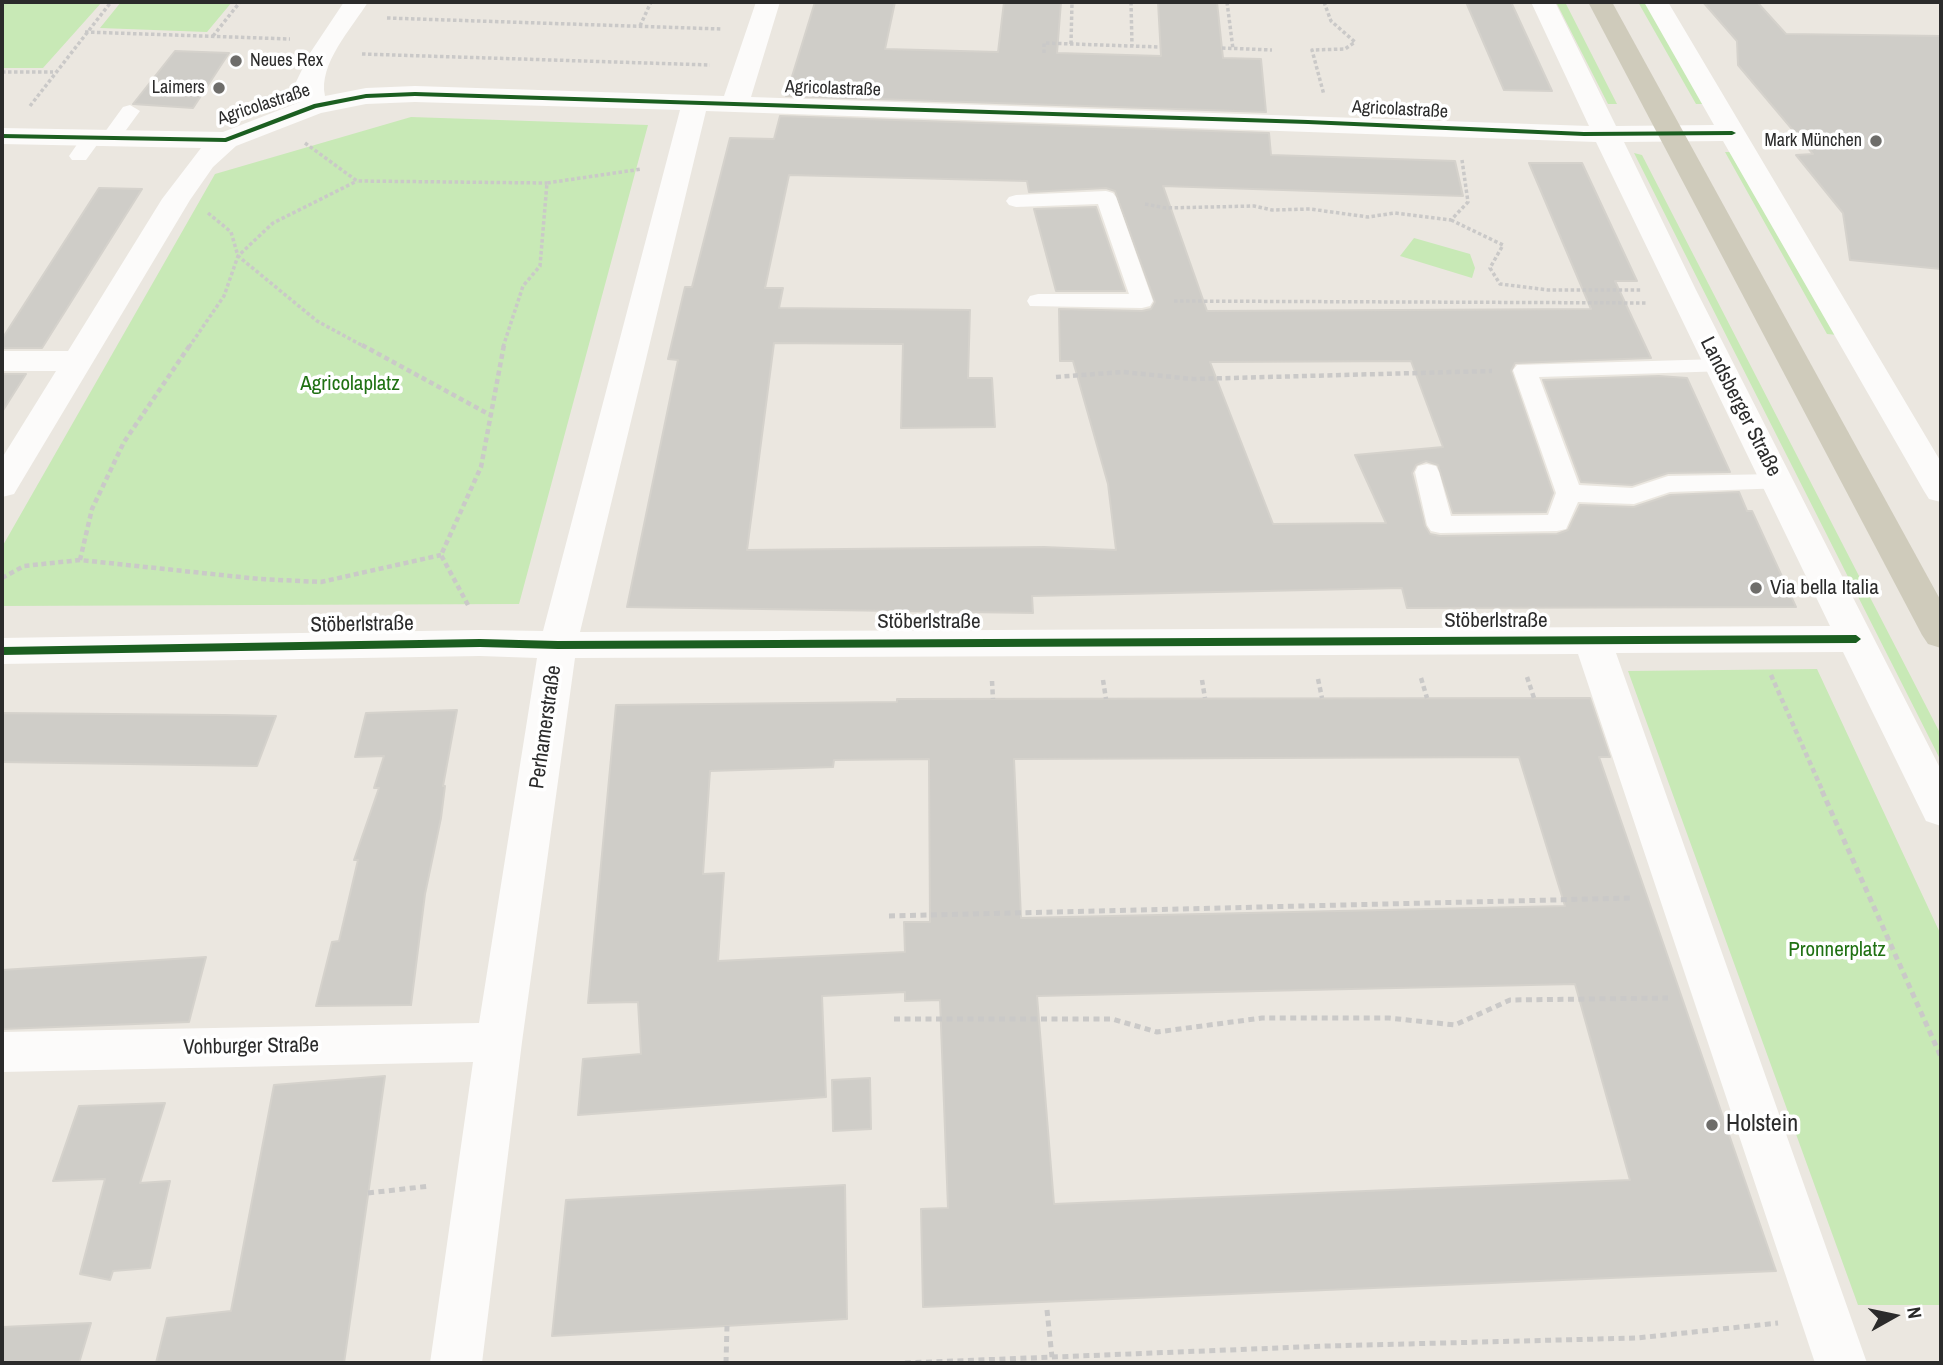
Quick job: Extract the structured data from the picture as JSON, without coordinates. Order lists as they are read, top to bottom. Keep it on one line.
{"streets":{"street":["Agricolastraße","Landsberger Straße","Stöberlstraße","Perhamerstraße","Vohburger Straße"]},"crossings":[["Agricolastraße","Landsberger Straße"],["Agricolastraße","Perhamerstraße"],["Landsberger Straße","Stöberlstraße"],["Stöberlstraße","Perhamerstraße"],["Perhamerstraße","Vohburger Straße"]],"parks":["Agricolaplatz","Pronnerplatz"],"places":["Neues Rex","Laimers","Mark München","Via bella Italia","Holstein"],"north":"right"}
